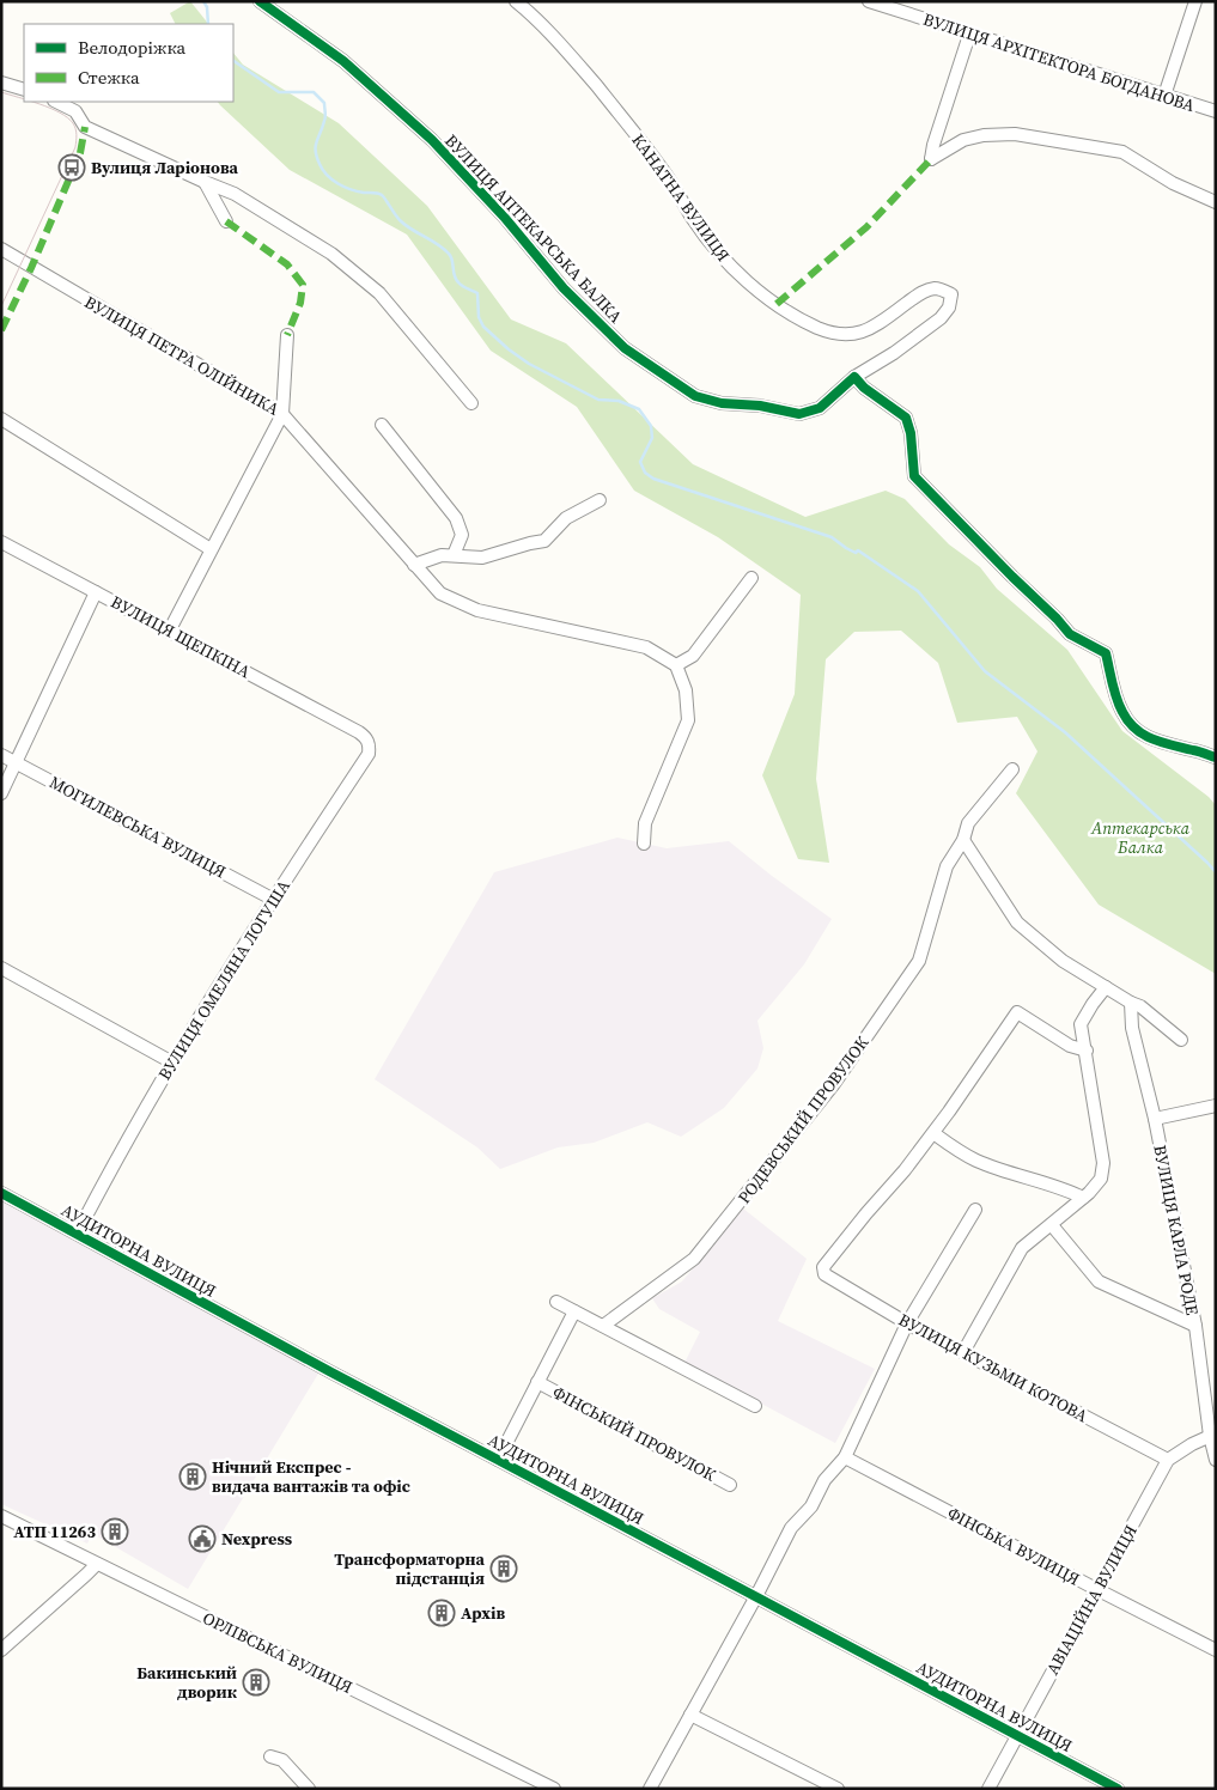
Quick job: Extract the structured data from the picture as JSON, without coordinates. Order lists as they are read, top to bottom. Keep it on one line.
{"streets":{"street":["ВУЛИЦЯ АРХІТЕКТОРА БОГДАНОВА","КАНАТНА ВУЛИЦЯ","ВУЛИЦЯ АПТЕКАРСЬКА БАЛКА","ВУЛИЦЯ ПЕТРА ОЛІЙНИКА","ВУЛИЦЯ ЩЕПКІНА","МОГИЛЕВСЬКА ВУЛИЦЯ","ВУЛИЦЯ ОМЕЛЯНА ЛОГУША","РОДЕВСЬКИЙ ПРОВУЛОК","ВУЛИЦЯ КАРЛА РОДЕ","АУДИТОРНА ВУЛИЦЯ","ВУЛИЦЯ КУЗЬМИ КОТОВА","ФІНСЬКИЙ ПРОВУЛОК","ФІНСЬКА ВУЛИЦЯ","АВІАЦІЙНА ВУЛИЦЯ","ОРЛІВСЬКА ВУЛИЦЯ"]},"crossings":[["КАНАТНА ВУЛИЦЯ","ВУЛИЦЯ АПТЕКАРСЬКА БАЛКА"],["ВУЛИЦЯ ЩЕПКІНА","ВУЛИЦЯ ОМЕЛЯНА ЛОГУША"],["МОГИЛЕВСЬКА ВУЛИЦЯ","ВУЛИЦЯ ОМЕЛЯНА ЛОГУША"],["ВУЛИЦЯ ОМЕЛЯНА ЛОГУША","АУДИТОРНА ВУЛИЦЯ"],["ВУЛИЦЯ КАРЛА РОДЕ","АВІАЦІЙНА ВУЛИЦЯ"],["АУДИТОРНА ВУЛИЦЯ","ФІНСЬКИЙ ПРОВУЛОК"],["АУДИТОРНА ВУЛИЦЯ","АВІАЦІЙНА ВУЛИЦЯ"],["ВУЛИЦЯ КУЗЬМИ КОТОВА","АВІАЦІЙНА ВУЛИЦЯ"],["ФІНСЬКА ВУЛИЦЯ","АВІАЦІЙНА ВУЛИЦЯ"]],"parks":["Аптекарська Балка"],"places":{"bus stop":["Вулиця Ларіонова"],"building":["Нічний Експрес - видача вантажів та офіс","АТП 11263","Трансформаторна підстанція","Архів","Бакинський дворик"],"public building":["Nexpress"]},"legend":["Велодоріжка","Стежка"]}
